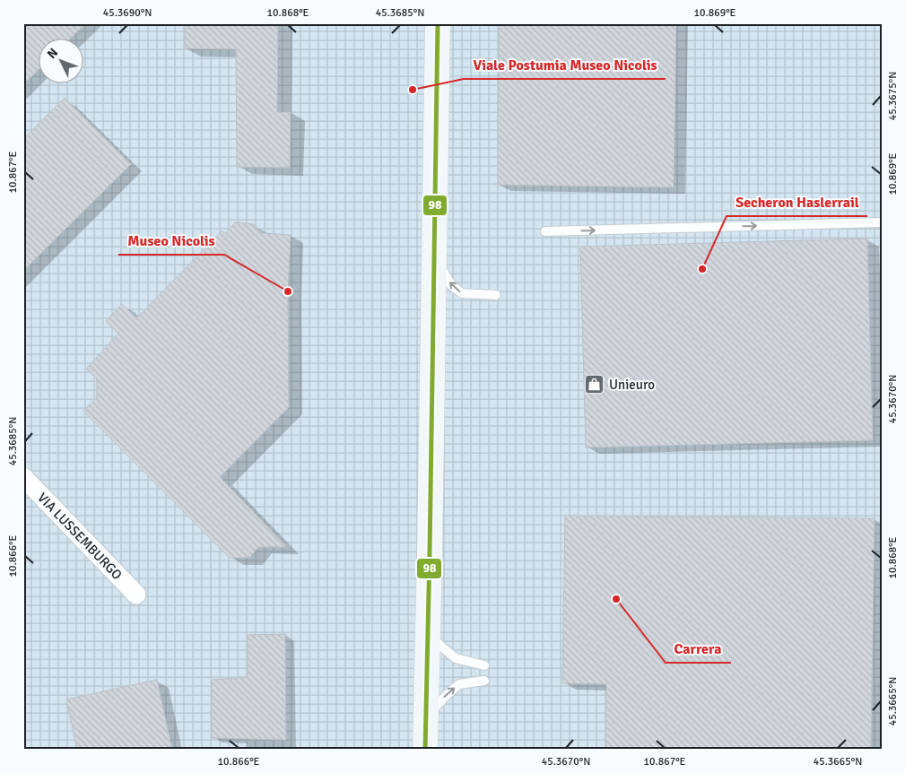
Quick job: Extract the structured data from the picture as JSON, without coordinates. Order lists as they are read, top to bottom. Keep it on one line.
{"streets":{"street":["VIA LUSSEMBURGO"]},"places":{"other":["Viale Postumia Museo Nicolis","Secheron Haslerrail","Museo Nicolis","Carrera"],"shop":["Unieuro"]},"lines":["transit line 98"],"north":"top left","coordinates":["45.3690°N","10.868°E","45.3685°N","10.869°E","45.3675°N","10.867°E","45.3670°N","10.866°E","45.3665°N"]}
